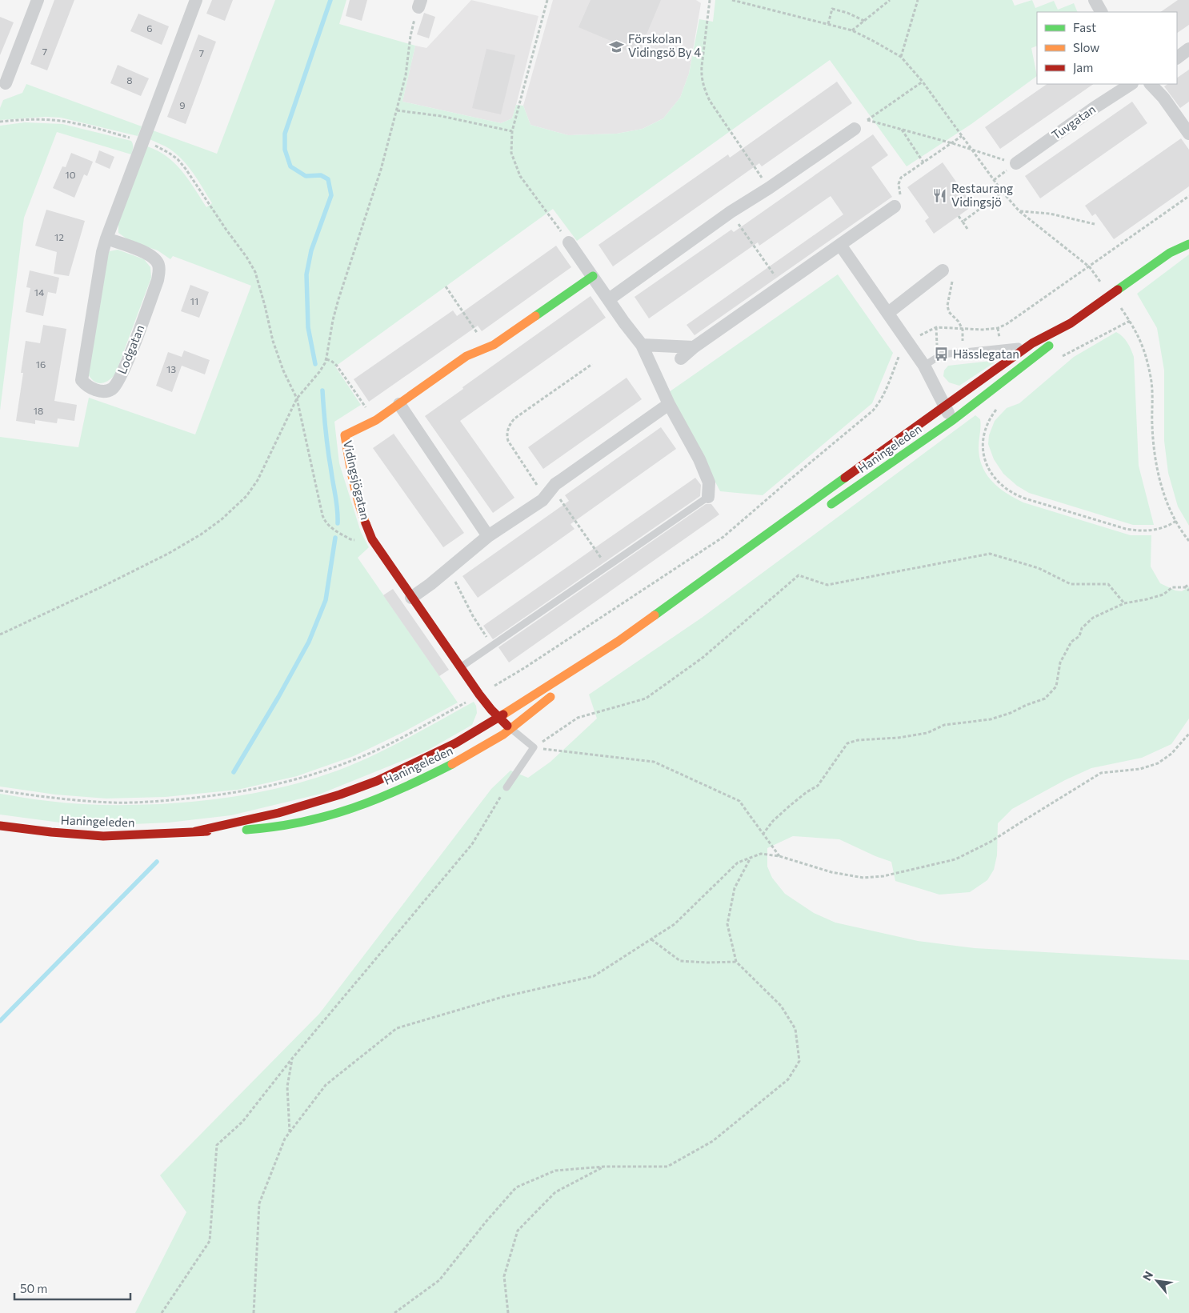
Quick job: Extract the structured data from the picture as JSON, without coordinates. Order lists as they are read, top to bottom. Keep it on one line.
{"streets":{"main road":["Haningeleden","Vidingsjögatan"],"street":["Tuvgatan","Lodgatan"]},"crossings":[["Haningeleden","Vidingsjögatan"]],"places":{"school or university":["Förskolan Vidingsö By 4"],"restaurant":["Restaurang Vidingsjö"],"bus stop":["Hässlegatan"]},"house_numbers":["6","7","7","8","9","10","12","14","11","16","13","18"],"legend":["Fast","Slow","Jam"],"scale_bar":"50 m","north":"top left"}
